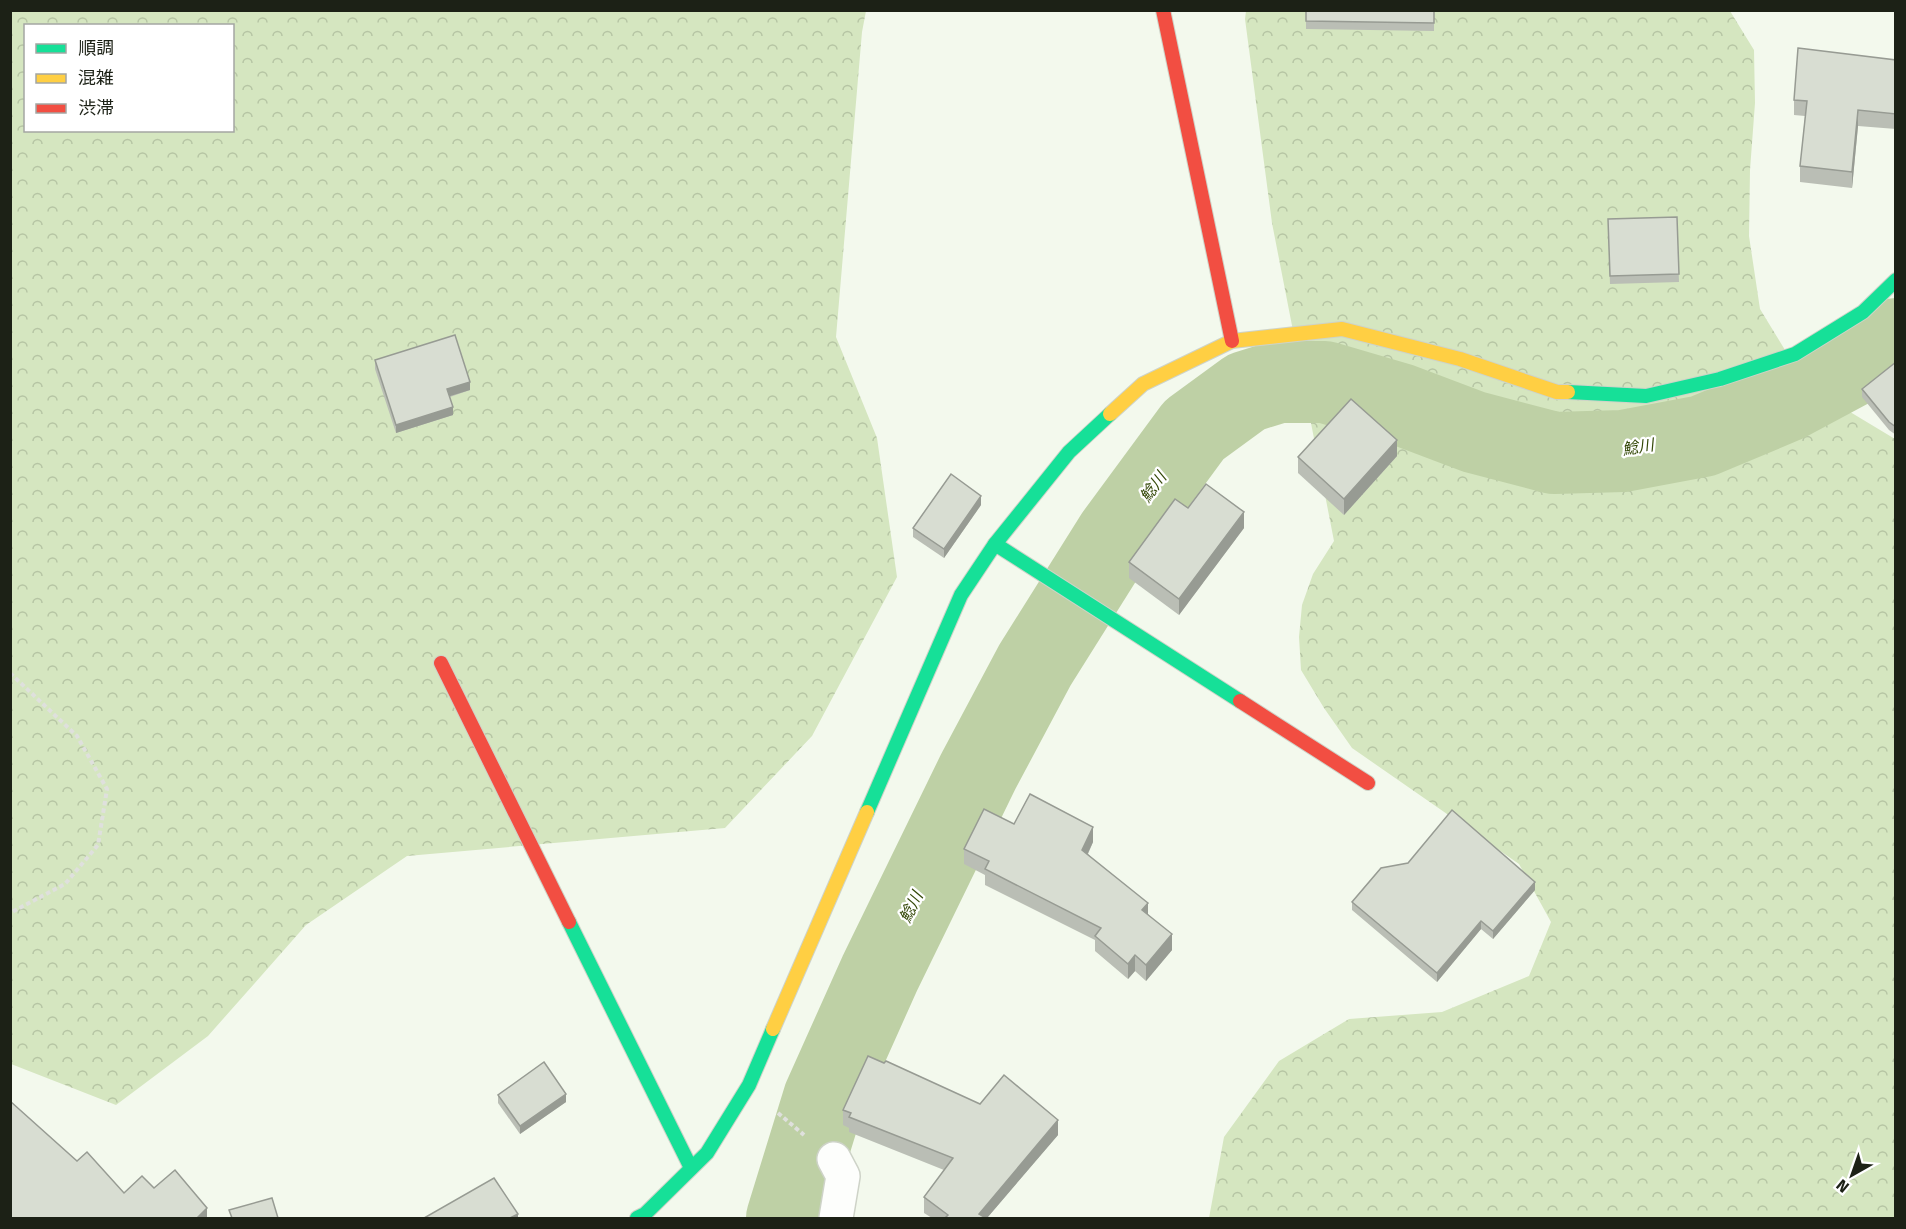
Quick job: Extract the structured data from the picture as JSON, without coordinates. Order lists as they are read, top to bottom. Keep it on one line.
{"water":["鯰川"],"legend":["順調","混雑","渋滞"],"north":"bottom left"}
